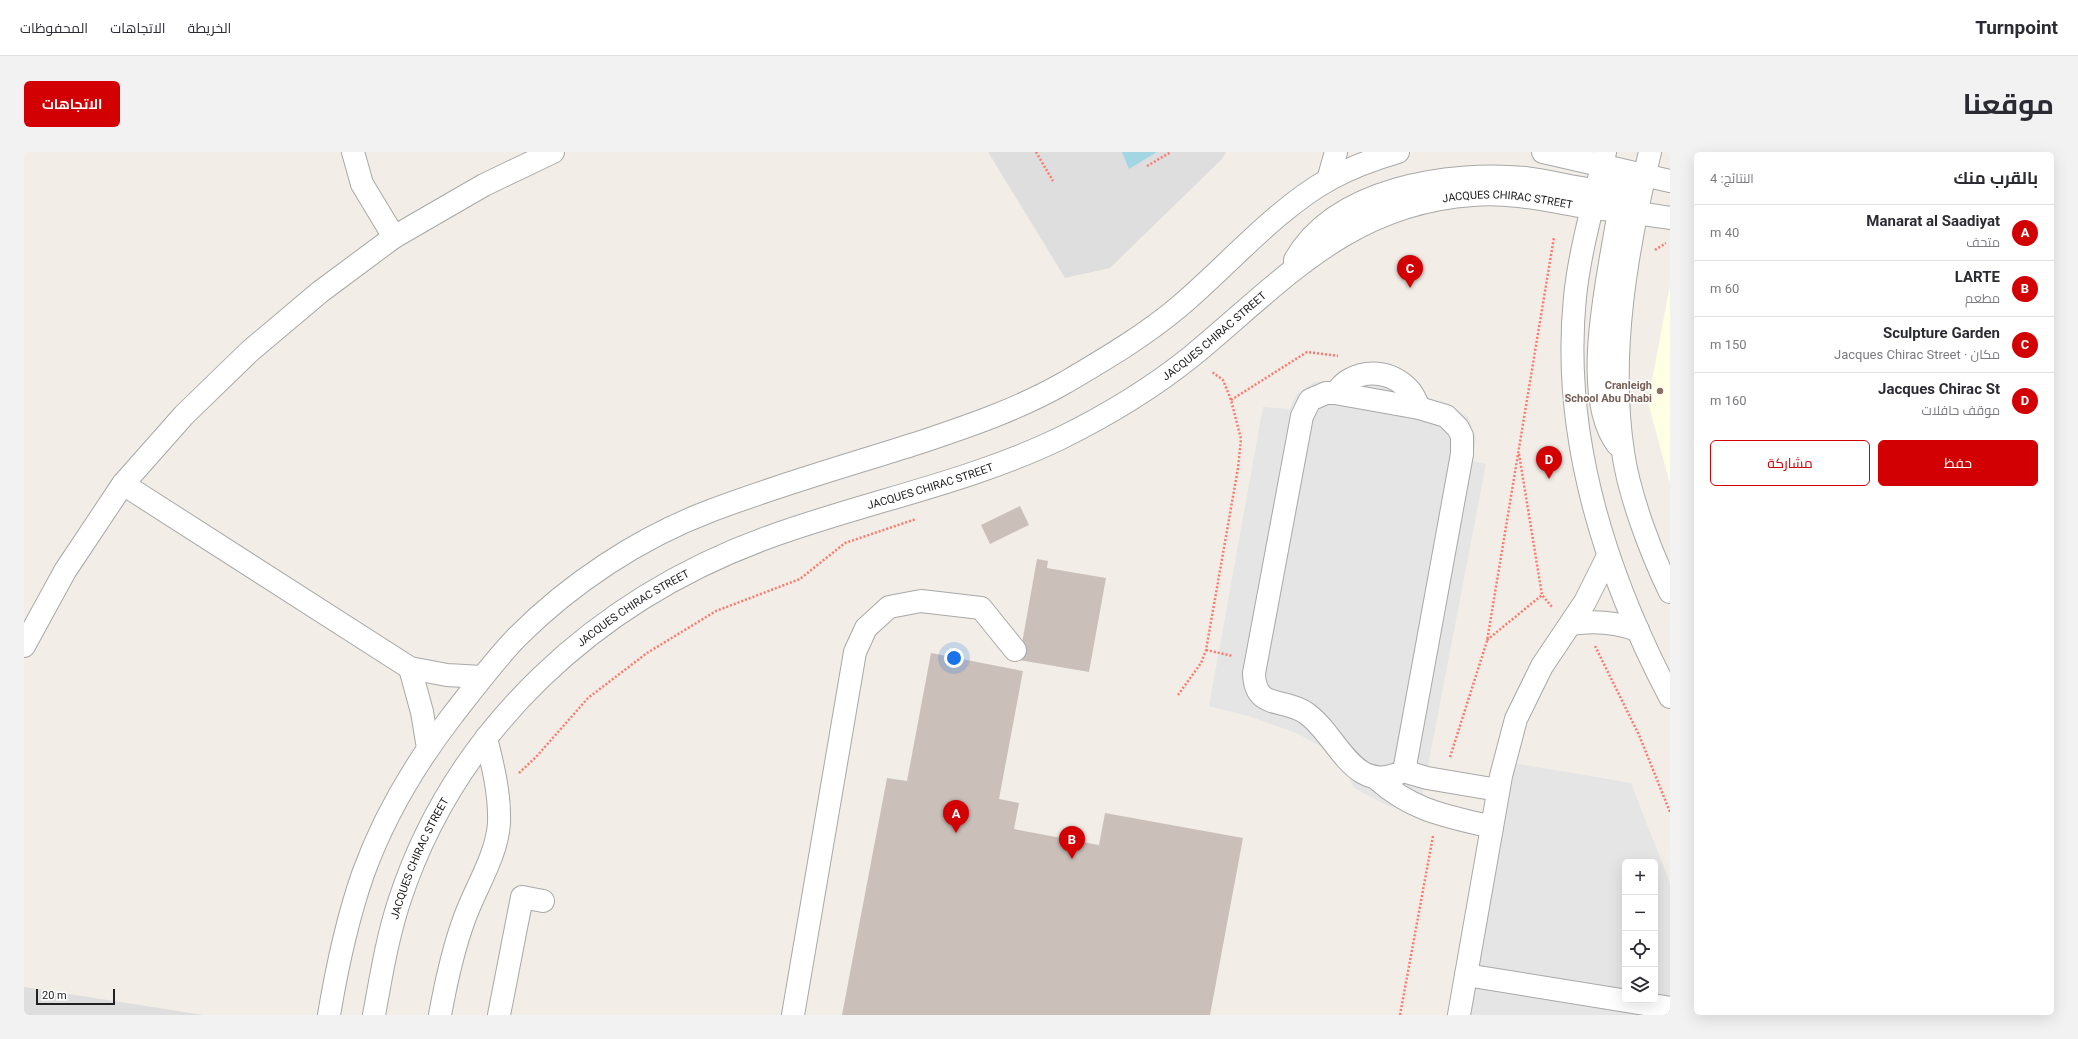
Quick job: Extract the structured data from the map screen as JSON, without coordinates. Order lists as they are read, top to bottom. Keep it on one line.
{"streets":{"street":["JACQUES CHIRAC STREET"]},"places":["Cranleigh School Abu Dhabi"],"scale_bar":"20 m","page":{"header":"Turnpoint","nav":["الخريطة","الاتجاهات","المحفوظات"],"title":"موقعنا","buttons":["الاتجاهات",["حفظ","مشاركة"]],"heading":["بالقرب منك","النتائج: 4"],"list":[{"mark":"A","name":"Manarat al Saadiyat","note":"متحف","value":"40 m"},{"mark":"B","name":"LARTE","note":"مطعم","value":"60 m"},{"mark":"C","name":"Sculpture Garden","note":"مكان · Jacques Chirac Street","value":"150 m"},{"mark":"D","name":"Jacques Chirac St","note":"موقف حافلات","value":"160 m"}],"pins":["C","D","A","B"],"map_buttons":["+","−"],"scale":"20 m"}}
